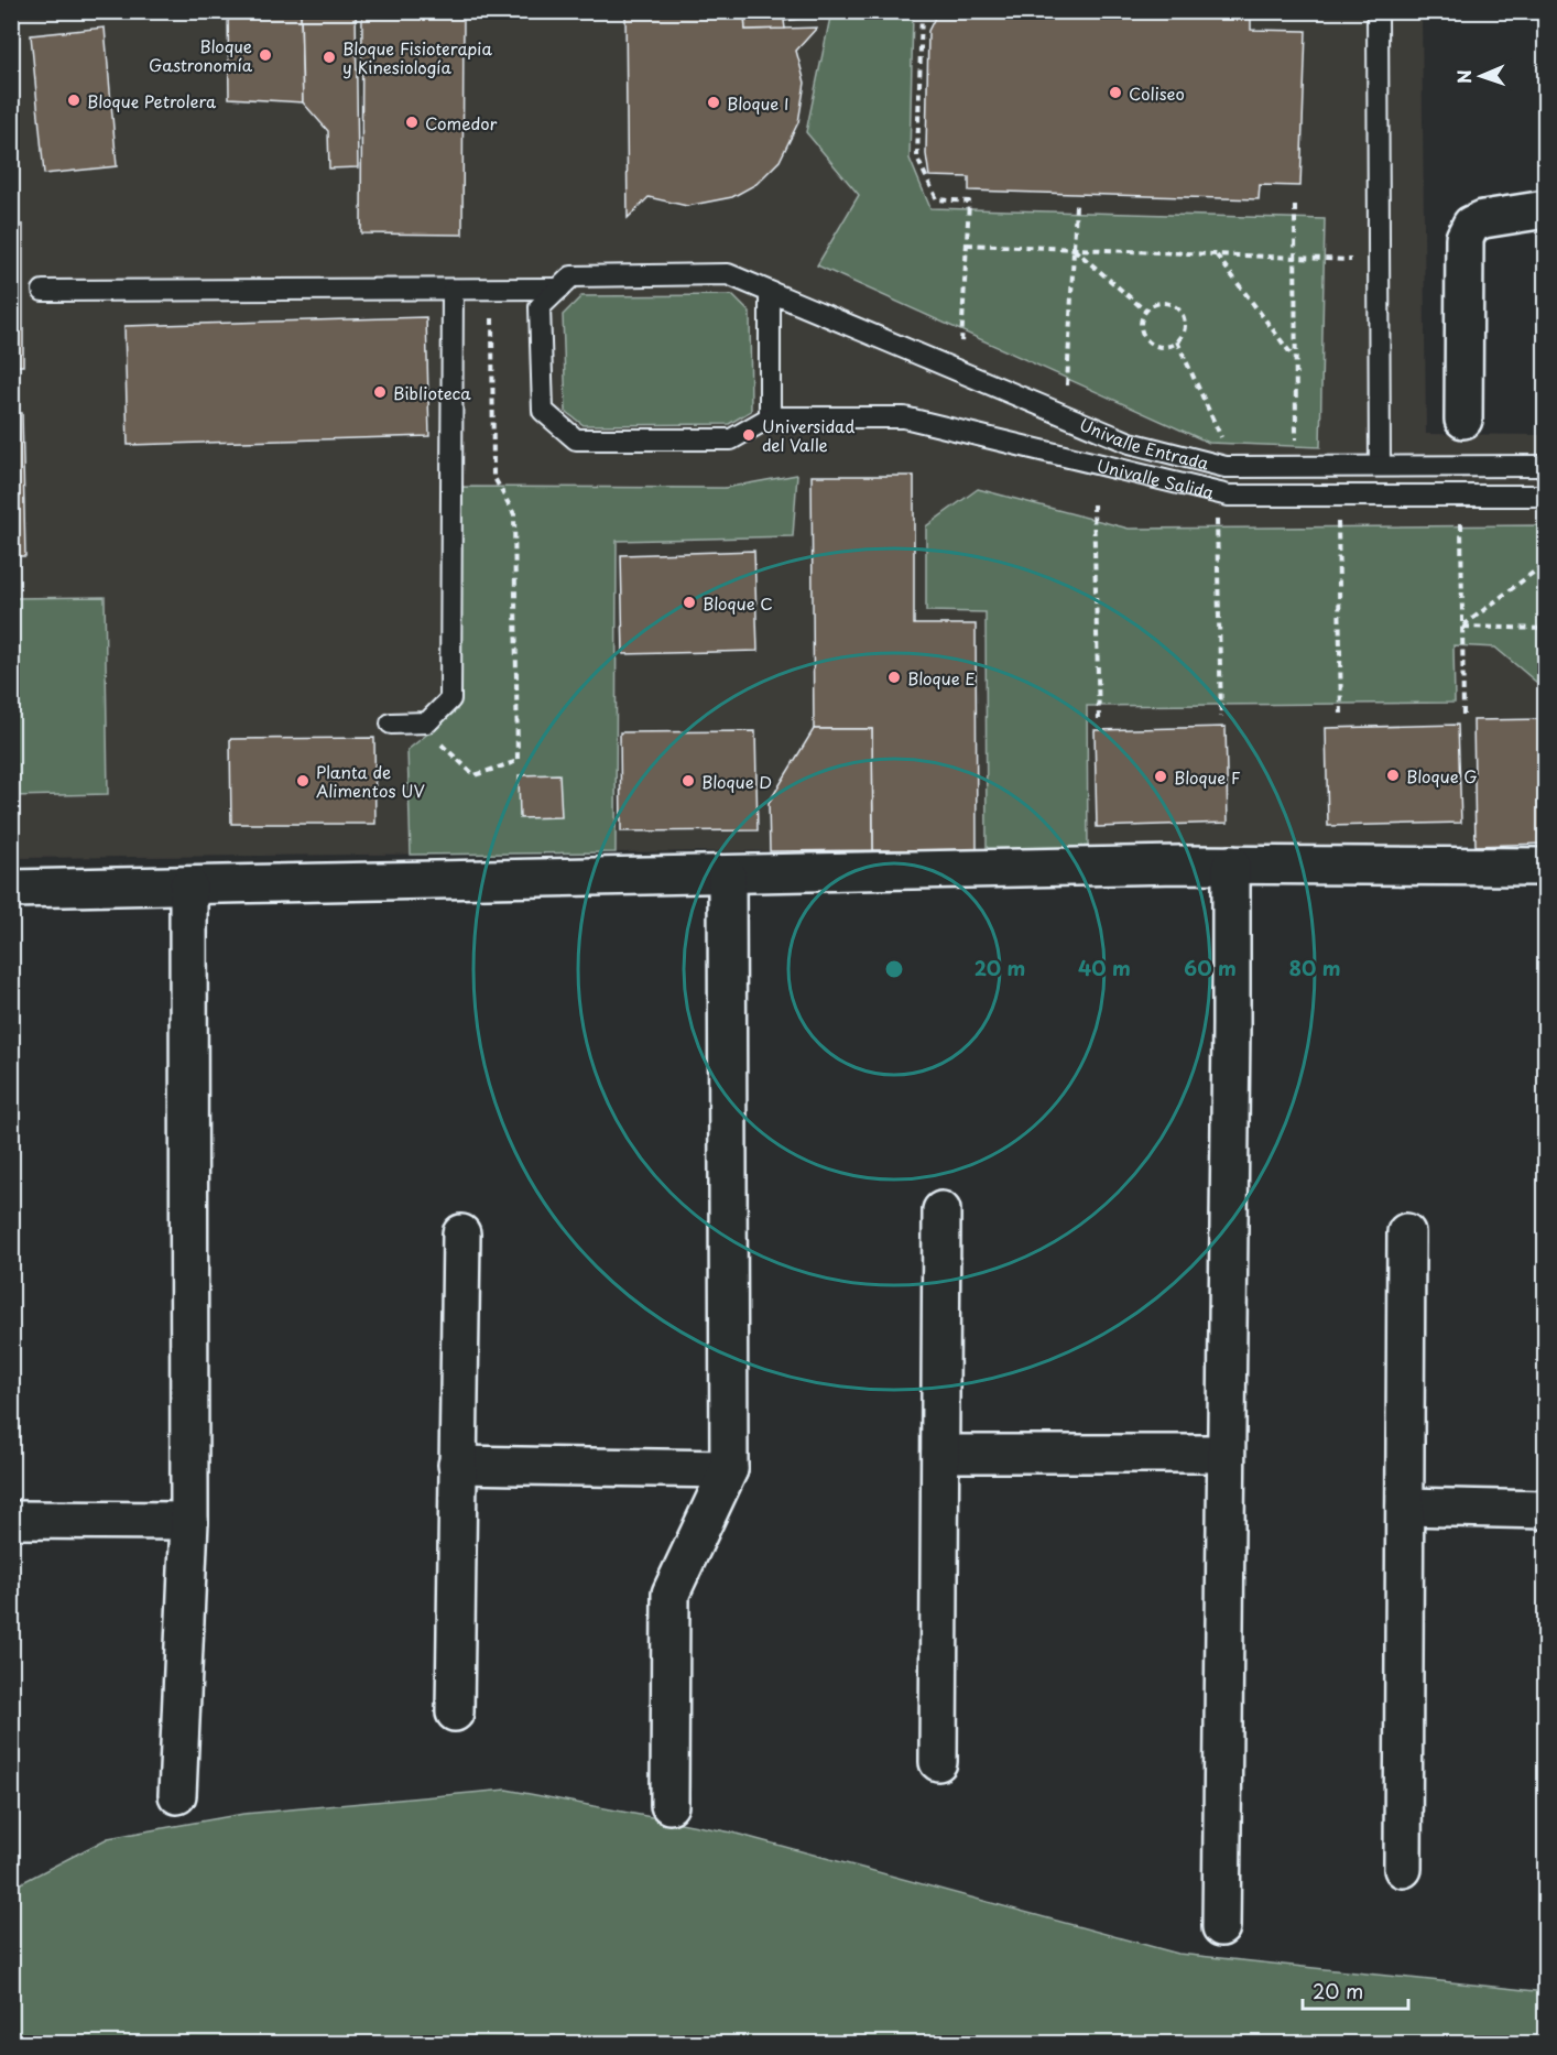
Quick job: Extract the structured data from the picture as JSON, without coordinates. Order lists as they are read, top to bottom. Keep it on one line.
{"streets":{"lane":["Univalle Entrada","Univalle Salida"]},"crossings":[["Univalle Entrada","Univalle Salida"]],"places":["Bloque Gastronomía","Bloque Fisioterapia y Kinesiología","Coliseo","Bloque Petrolera","Bloque I","Comedor","Biblioteca","Universidad del Valle","Bloque C","Bloque E","Bloque G","Bloque F","Planta de Alimentos UV","Bloque D"],"scale_bar":"20 m","north":"left","rings":["20 m","40 m","60 m","80 m"]}
